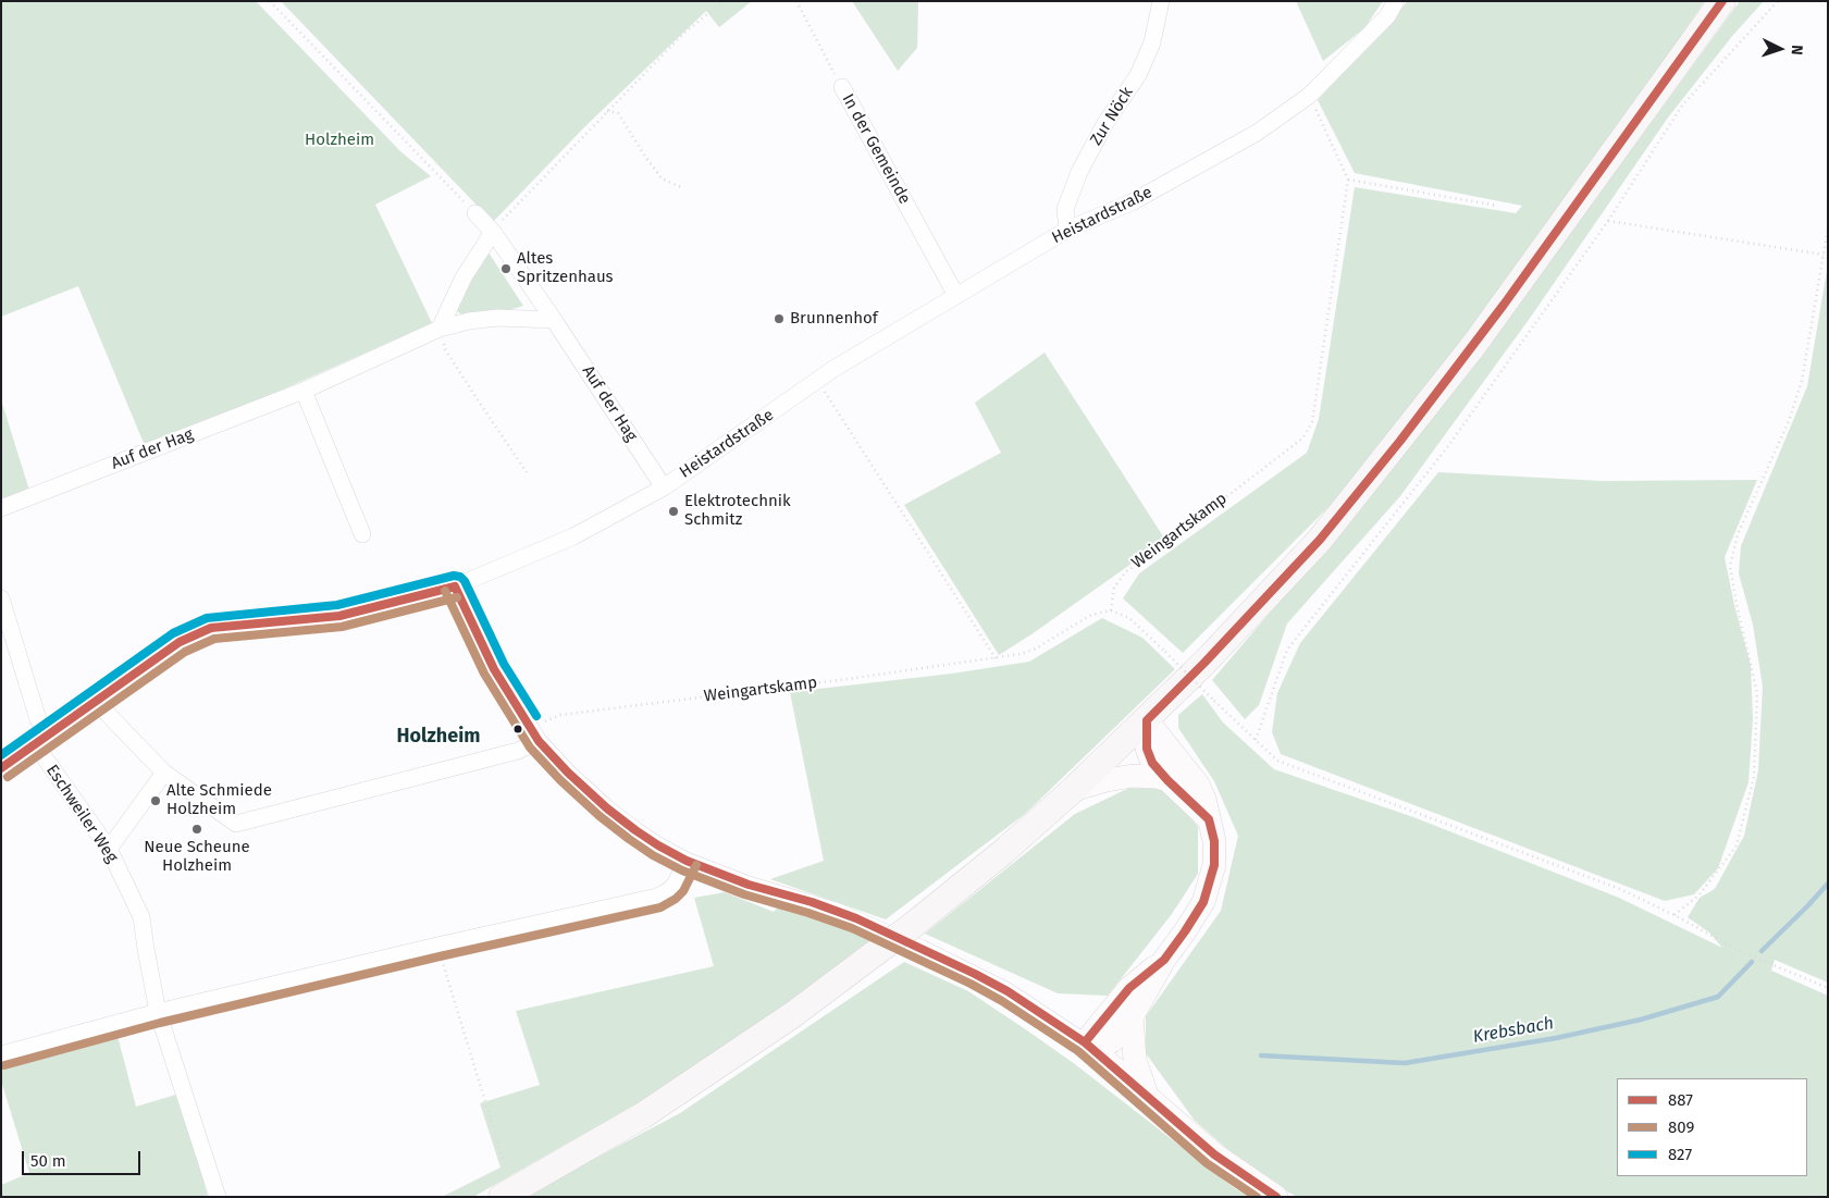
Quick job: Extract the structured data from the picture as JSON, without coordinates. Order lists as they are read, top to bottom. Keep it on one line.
{"streets":{"street":["Zur Nöck","In der Gemeinde","Heistardstraße","Auf der Hag","Eschweiler Weg"],"path":["Weingartskamp"]},"crossings":[["Zur Nöck","Heistardstraße"],["In der Gemeinde","Heistardstraße"],["Heistardstraße","Auf der Hag"],["Heistardstraße","Eschweiler Weg"]],"districts":["Holzheim"],"water":["Krebsbach"],"parks":["Holzheim"],"places":["Altes Spritzenhaus","Brunnenhof","Elektrotechnik Schmitz","Alte Schmiede Holzheim","Neue Scheune Holzheim"],"lines":["transit line 887","transit line 827","transit line 809"],"legend":["887","809","827"],"scale_bar":"50 m","north":"right"}
